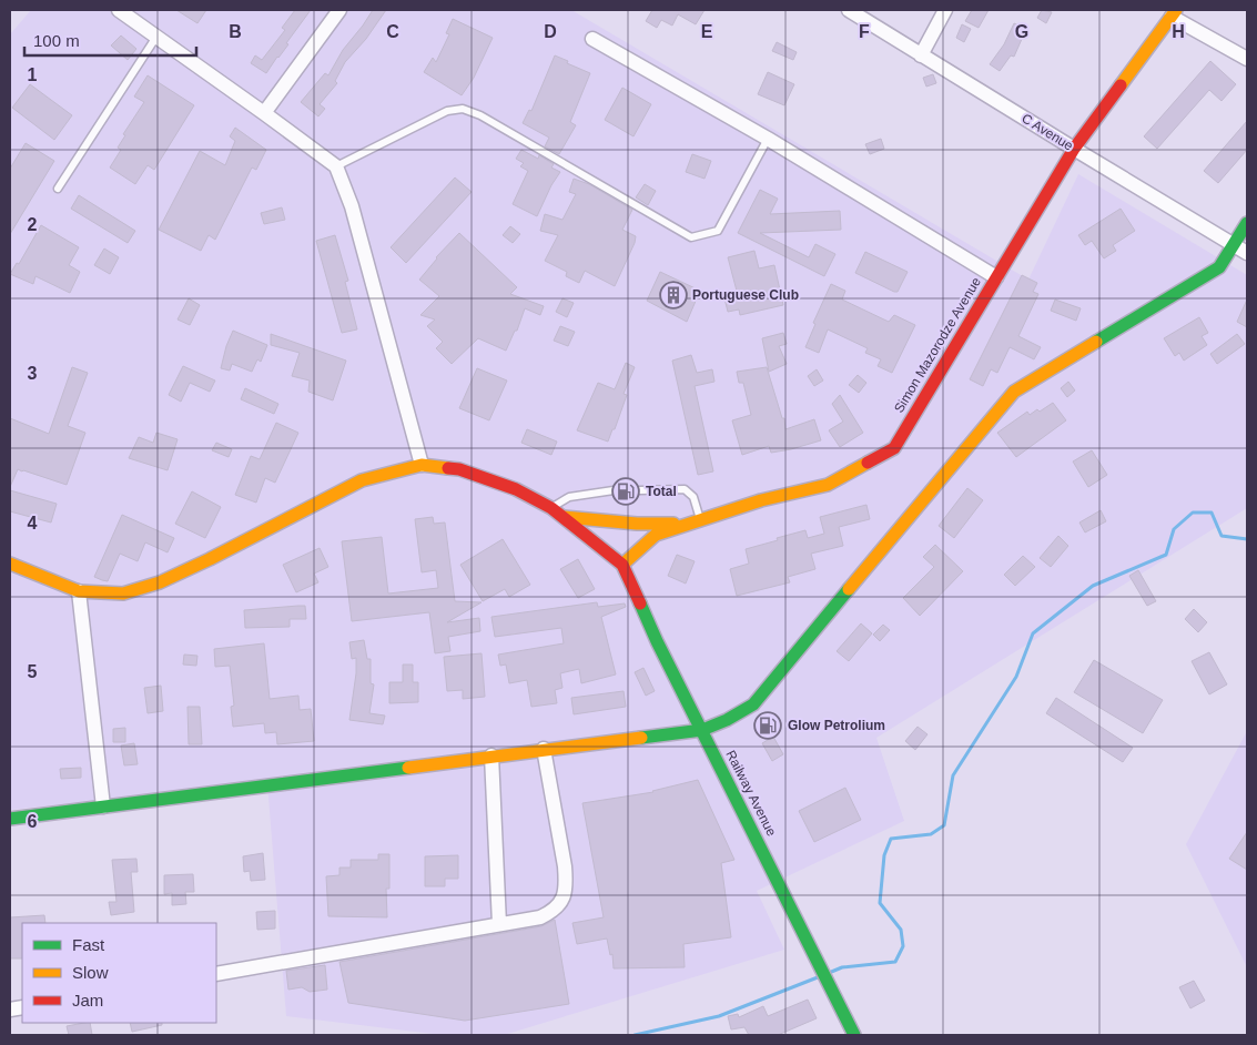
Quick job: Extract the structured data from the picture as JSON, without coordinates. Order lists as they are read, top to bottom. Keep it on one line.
{"streets":{"street":["C Avenue","Simon Mazorodze Avenue","Railway Avenue"]},"crossings":[["C Avenue","Simon Mazorodze Avenue"],["Simon Mazorodze Avenue","Railway Avenue"]],"places":{"building":["Portuguese Club"],"fuel station":["Total","Glow Petrolium"]},"legend":["Fast","Slow","Jam"],"scale_bar":"100 m","grid":{"columns":["B","C","D","E","F","G","H"],"rows":["1","2","3","4","5","6"]}}
